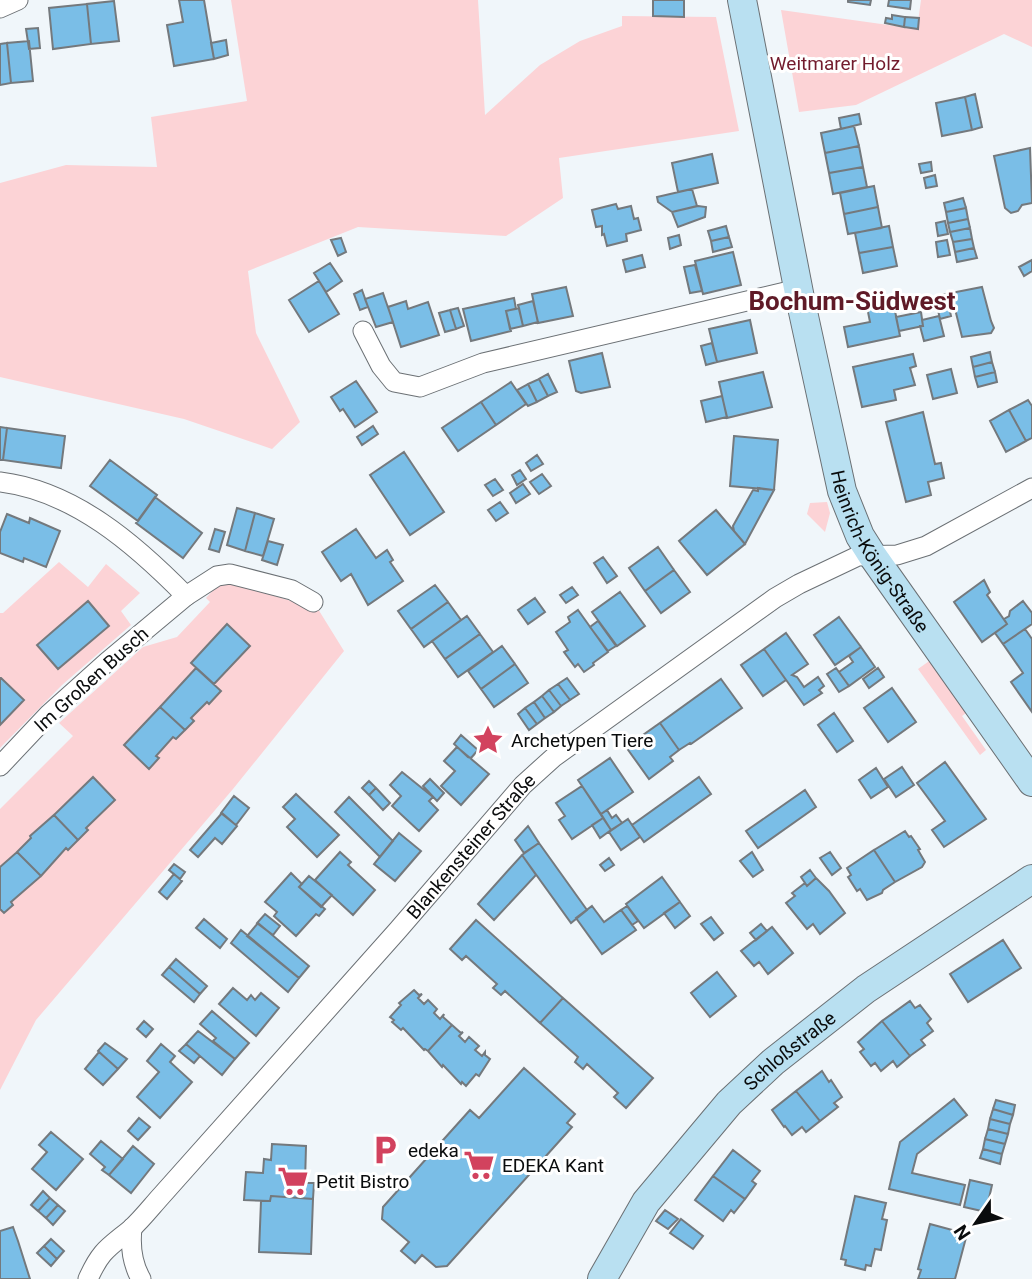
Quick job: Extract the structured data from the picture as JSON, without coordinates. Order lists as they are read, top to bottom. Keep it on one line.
{"streets":{"main road":["Heinrich-König-Straße","Schloßstraße"],"street":["Im Großen Busch","Blankensteiner Straße"]},"crossings":[["Heinrich-König-Straße","Blankensteiner Straße"]],"districts":["Bochum-Südwest"],"parks":["Weitmarer Holz"],"places":{"place":["Archetypen Tiere"],"parking":["edeka"],"supermarket":["EDEKA Kant","Petit Bistro"]},"north":"bottom left"}
